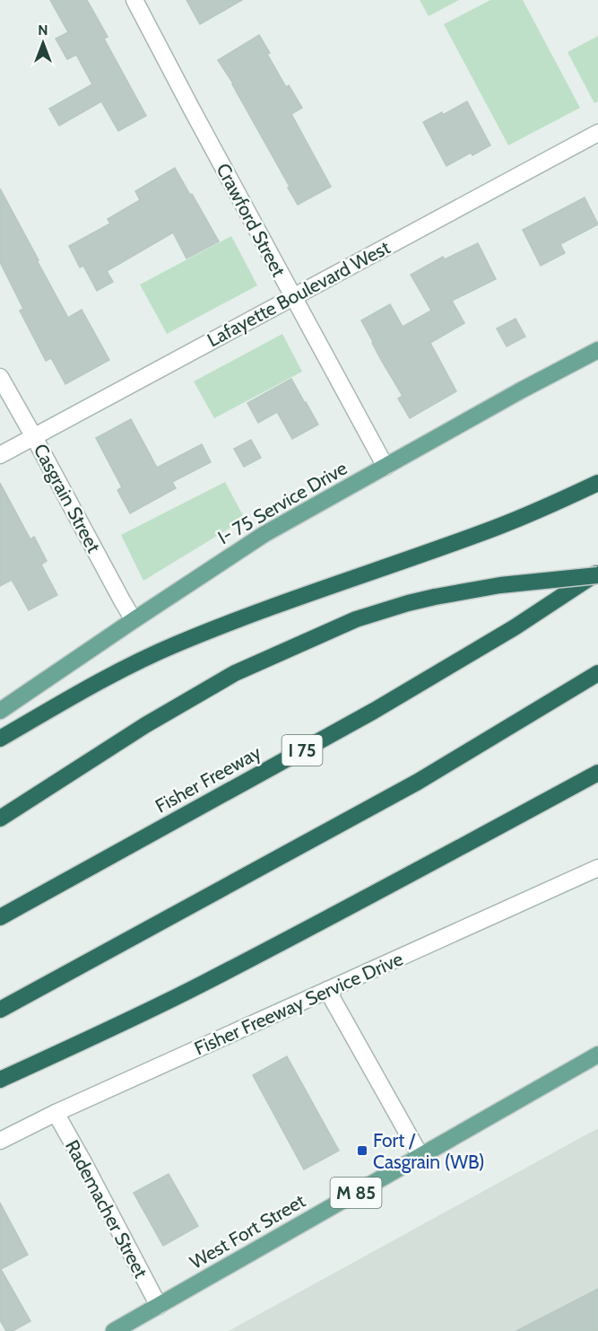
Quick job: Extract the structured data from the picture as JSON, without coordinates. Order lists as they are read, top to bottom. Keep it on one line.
{"streets":{"highway":["I 75","Fisher Freeway"],"main road":["I- 75 Service Drive","M 85","West Fort Street"],"street":["Crawford Street","Lafayette Boulevard West","Casgrain Street","Fisher Freeway Service Drive","Rademacher Street"]},"crossings":[["Crawford Street","Lafayette Boulevard West"],["Crawford Street","I- 75 Service Drive"],["Lafayette Boulevard West","Casgrain Street"],["Casgrain Street","I- 75 Service Drive"],["Fisher Freeway Service Drive","Rademacher Street"],["Rademacher Street","West Fort Street"]],"places":{"transit":["Fort / Casgrain (WB)"]},"north":"top"}
